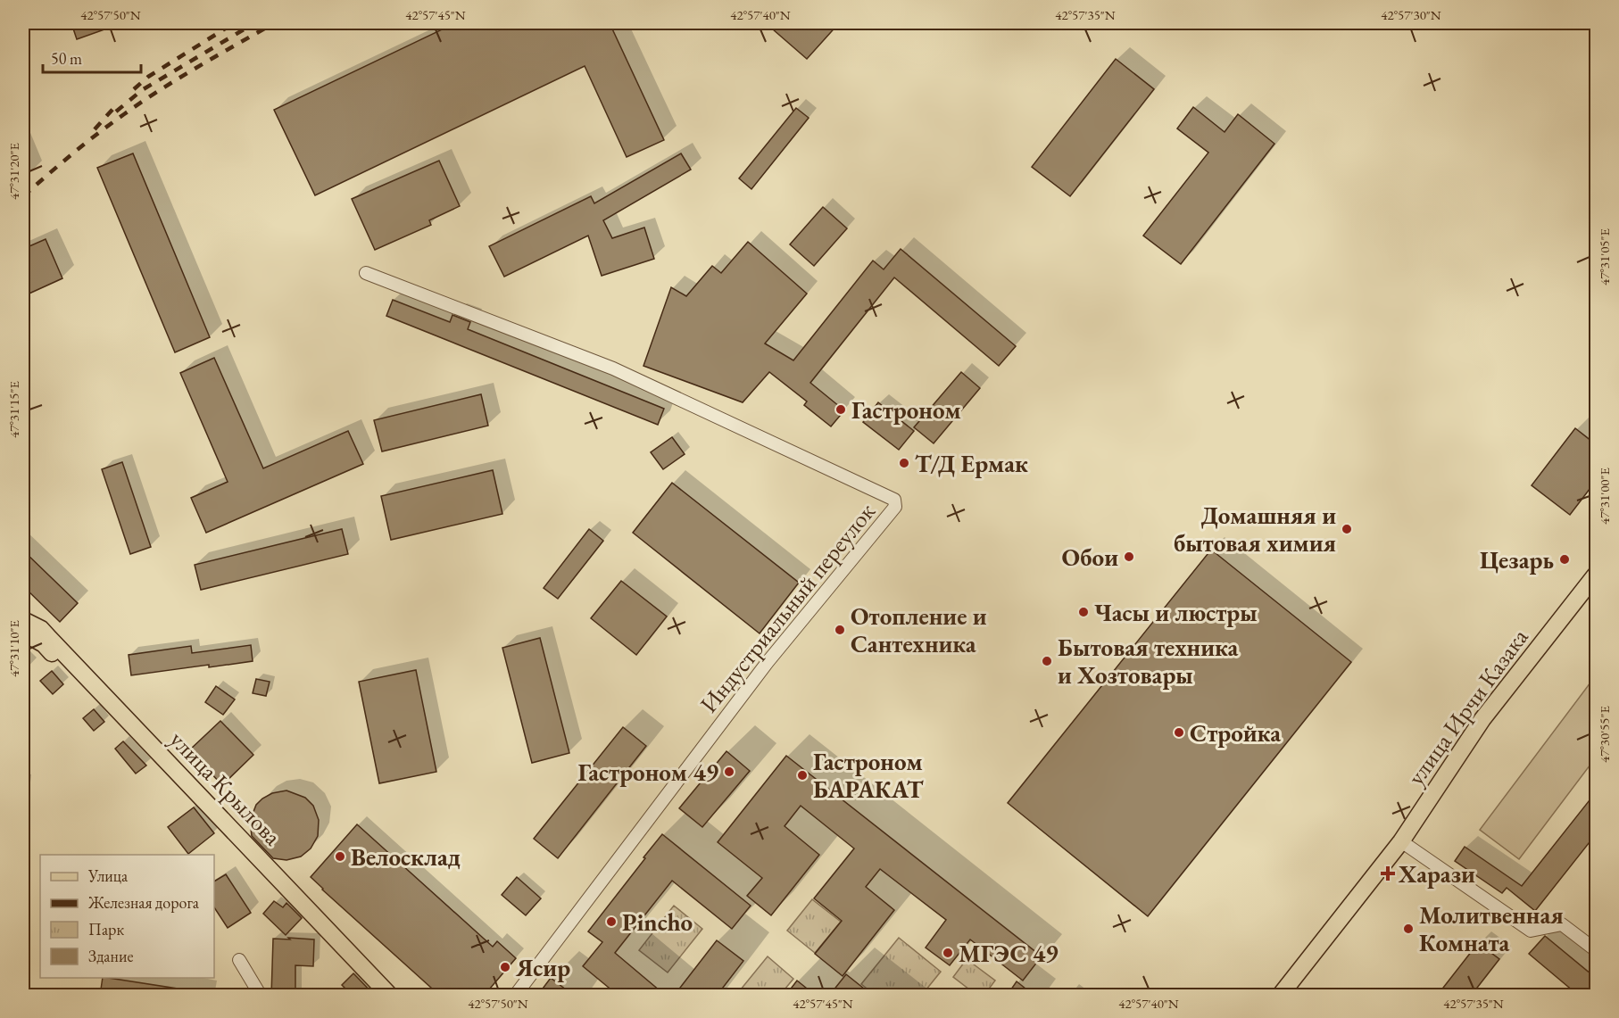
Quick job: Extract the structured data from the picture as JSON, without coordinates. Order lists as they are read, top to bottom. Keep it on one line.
{"streets":{"main road":["улица Ирчи Казака","улица Крылова"],"street":["Индустриальный переулок"]},"places":{"other":["Гастроном","Т/Д Ермак","Домашняя и бытовая химия","Обои","Цезарь","Часы и люстры","Отопление и Сантехника","Бытовая техника и Хозтовары","Стройка","Гастроном 49","Гастроном БАРАКАТ","Велосклад","Pincho","Молитвенная Комната","МГЭС 49","Ясир"],"health":["Харази"]},"legend":["Улица","Железная дорога","Парк","Здание"],"scale_bar":"50 m","coordinates":["42°57'50\"N","42°57'45\"N","42°57'40\"N","42°57'35\"N","42°57'30\"N","47°31'20\"E","47°31'05\"E","47°31'15\"E","47°31'00\"E","47°31'10\"E","47°30'55\"E"]}
